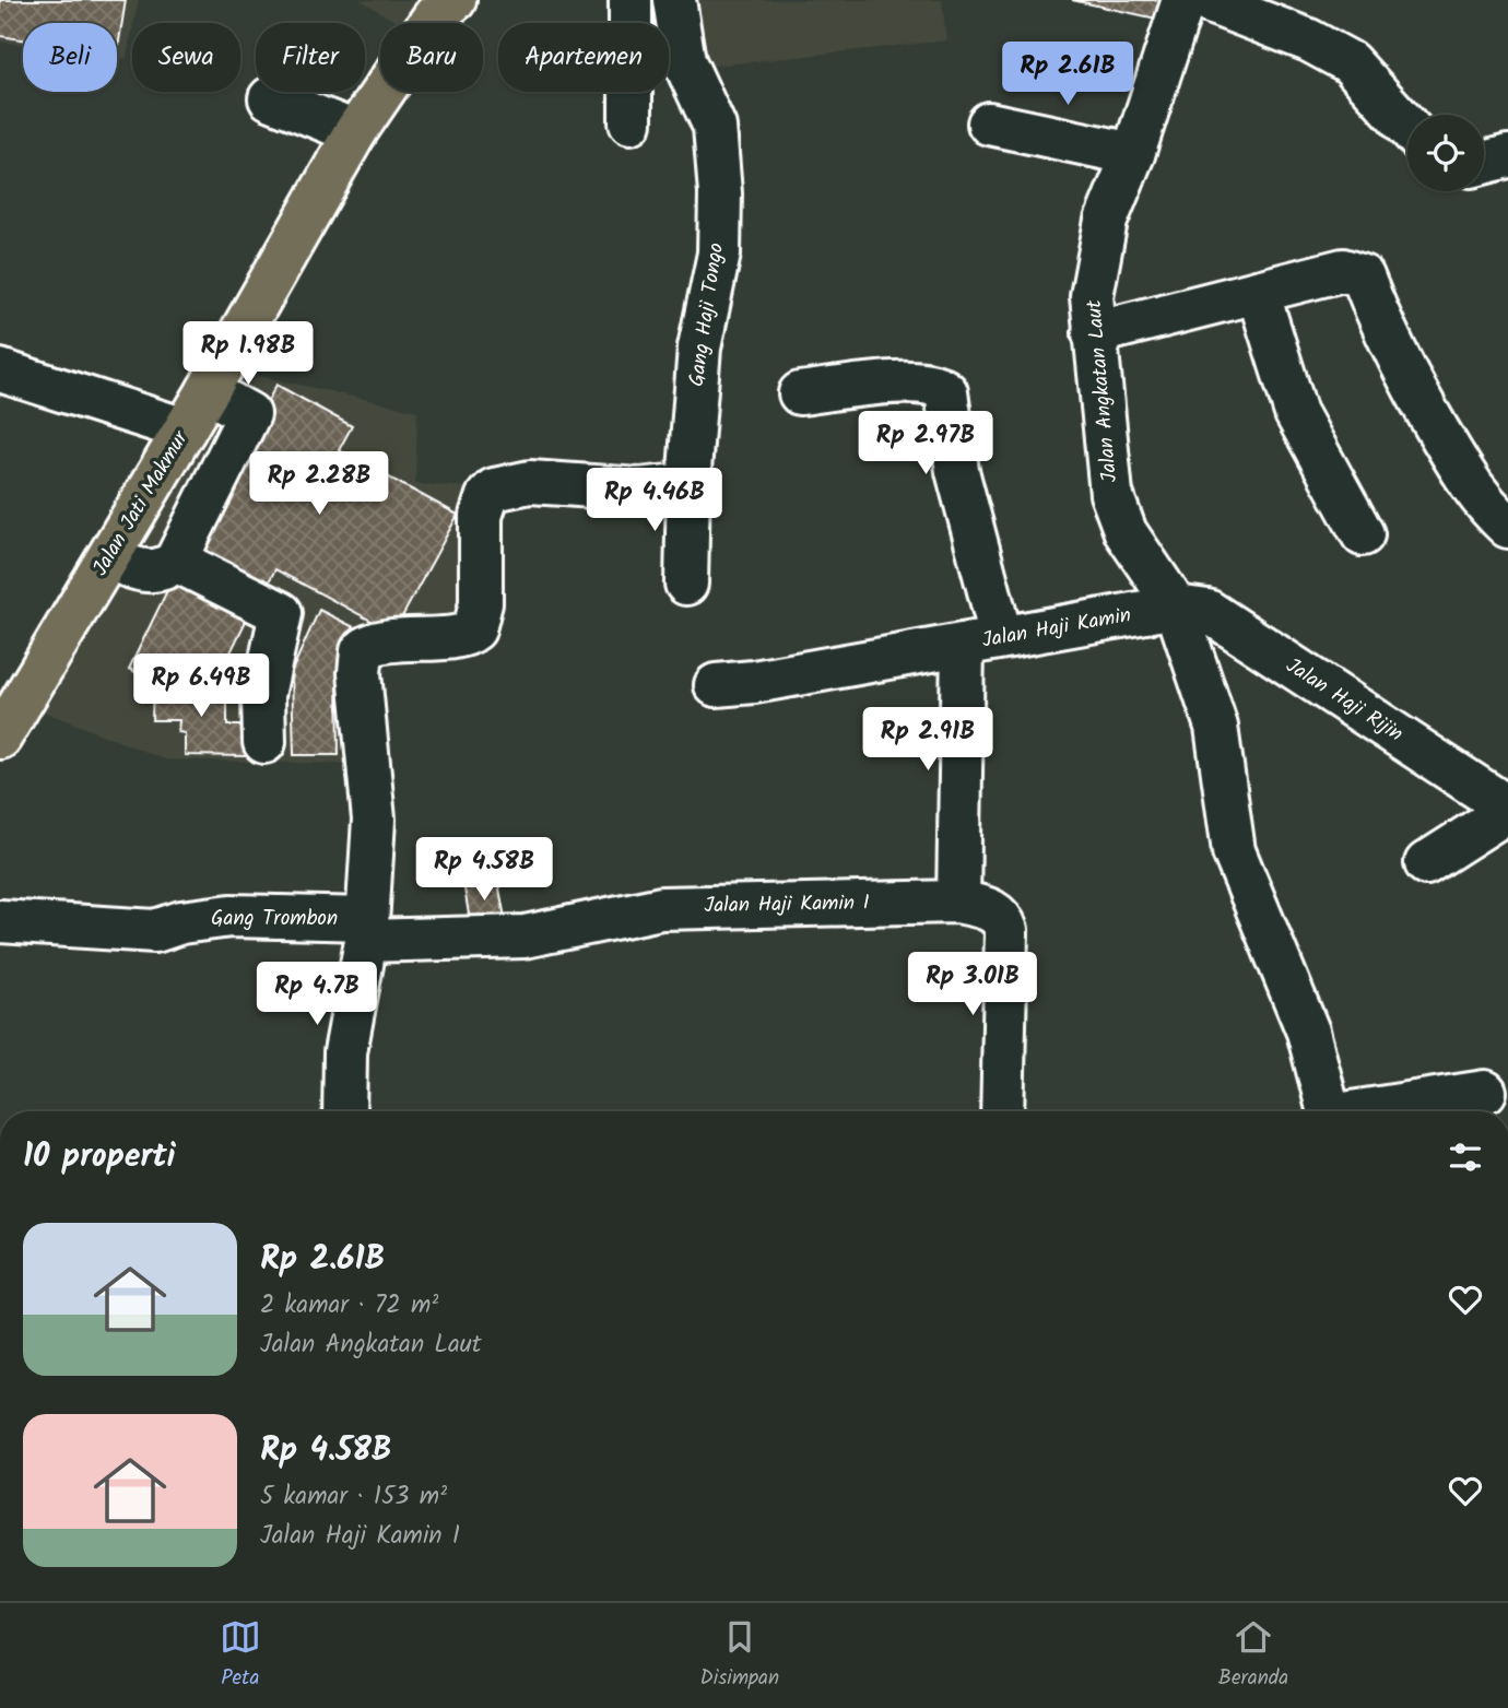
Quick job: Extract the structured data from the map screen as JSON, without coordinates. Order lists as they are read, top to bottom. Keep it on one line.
{"streets":{"main road":["Jalan Jati Makmur"],"street":["Gang Haji Tongo","Jalan Angkatan Laut","Jalan Haji Kamin","Jalan Haji Rijin","Jalan Haji Kamin I","Gang Trombon"]},"crossings":[["Jalan Angkatan Laut","Jalan Haji Kamin"],["Jalan Angkatan Laut","Jalan Haji Rijin"],["Jalan Haji Kamin","Jalan Haji Rijin"],["Jalan Haji Kamin","Jalan Haji Kamin I"],["Jalan Haji Kamin I","Gang Trombon"]],"page":{"chip":["Beli","Sewa","Filter","Baru","Apartemen"],"price":["Rp 2.61B","Rp 1.98B","Rp 2.97B","Rp 2.28B","Rp 4.46B","Rp 6.49B","Rp 2.91B","Rp 4.58B","Rp 3.01B","Rp 4.7B"],"heading":"10 properti","list":[{"name":"Rp 2.61B","note":"2 kamar · 72 m² · Jalan Angkatan Laut"},{"name":"Rp 4.58B","note":"5 kamar · 153 m² · Jalan Haji Kamin I"}],"tabs":["Peta","Disimpan","Beranda"]}}
